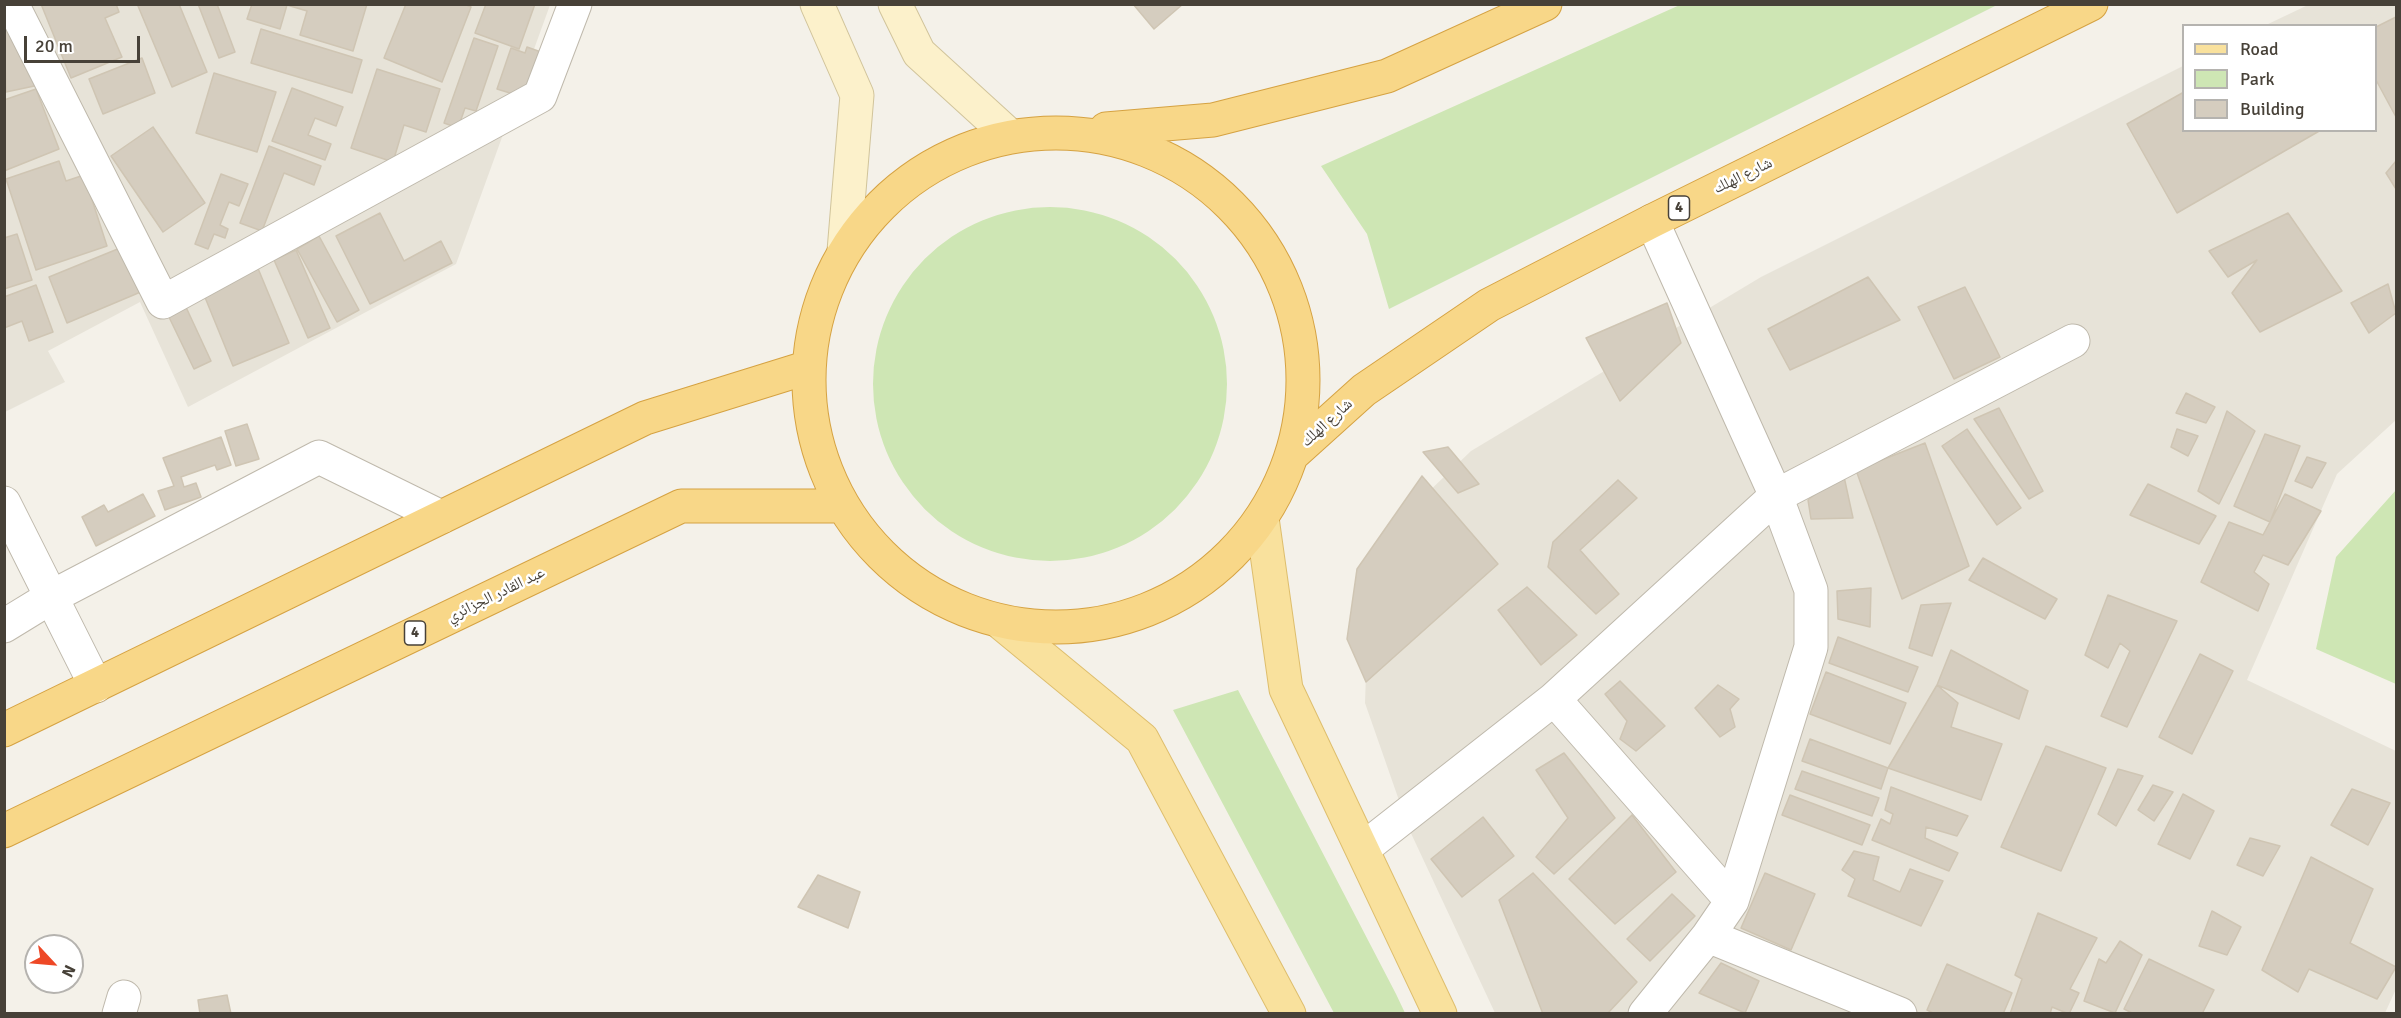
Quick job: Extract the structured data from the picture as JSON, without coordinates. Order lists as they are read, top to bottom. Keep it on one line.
{"streets":{"highway":["شارع الهلك","4","عبد القادر الجزائري"]},"legend":["Road","Park","Building"],"scale_bar":"20 m","north":"bottom right"}
